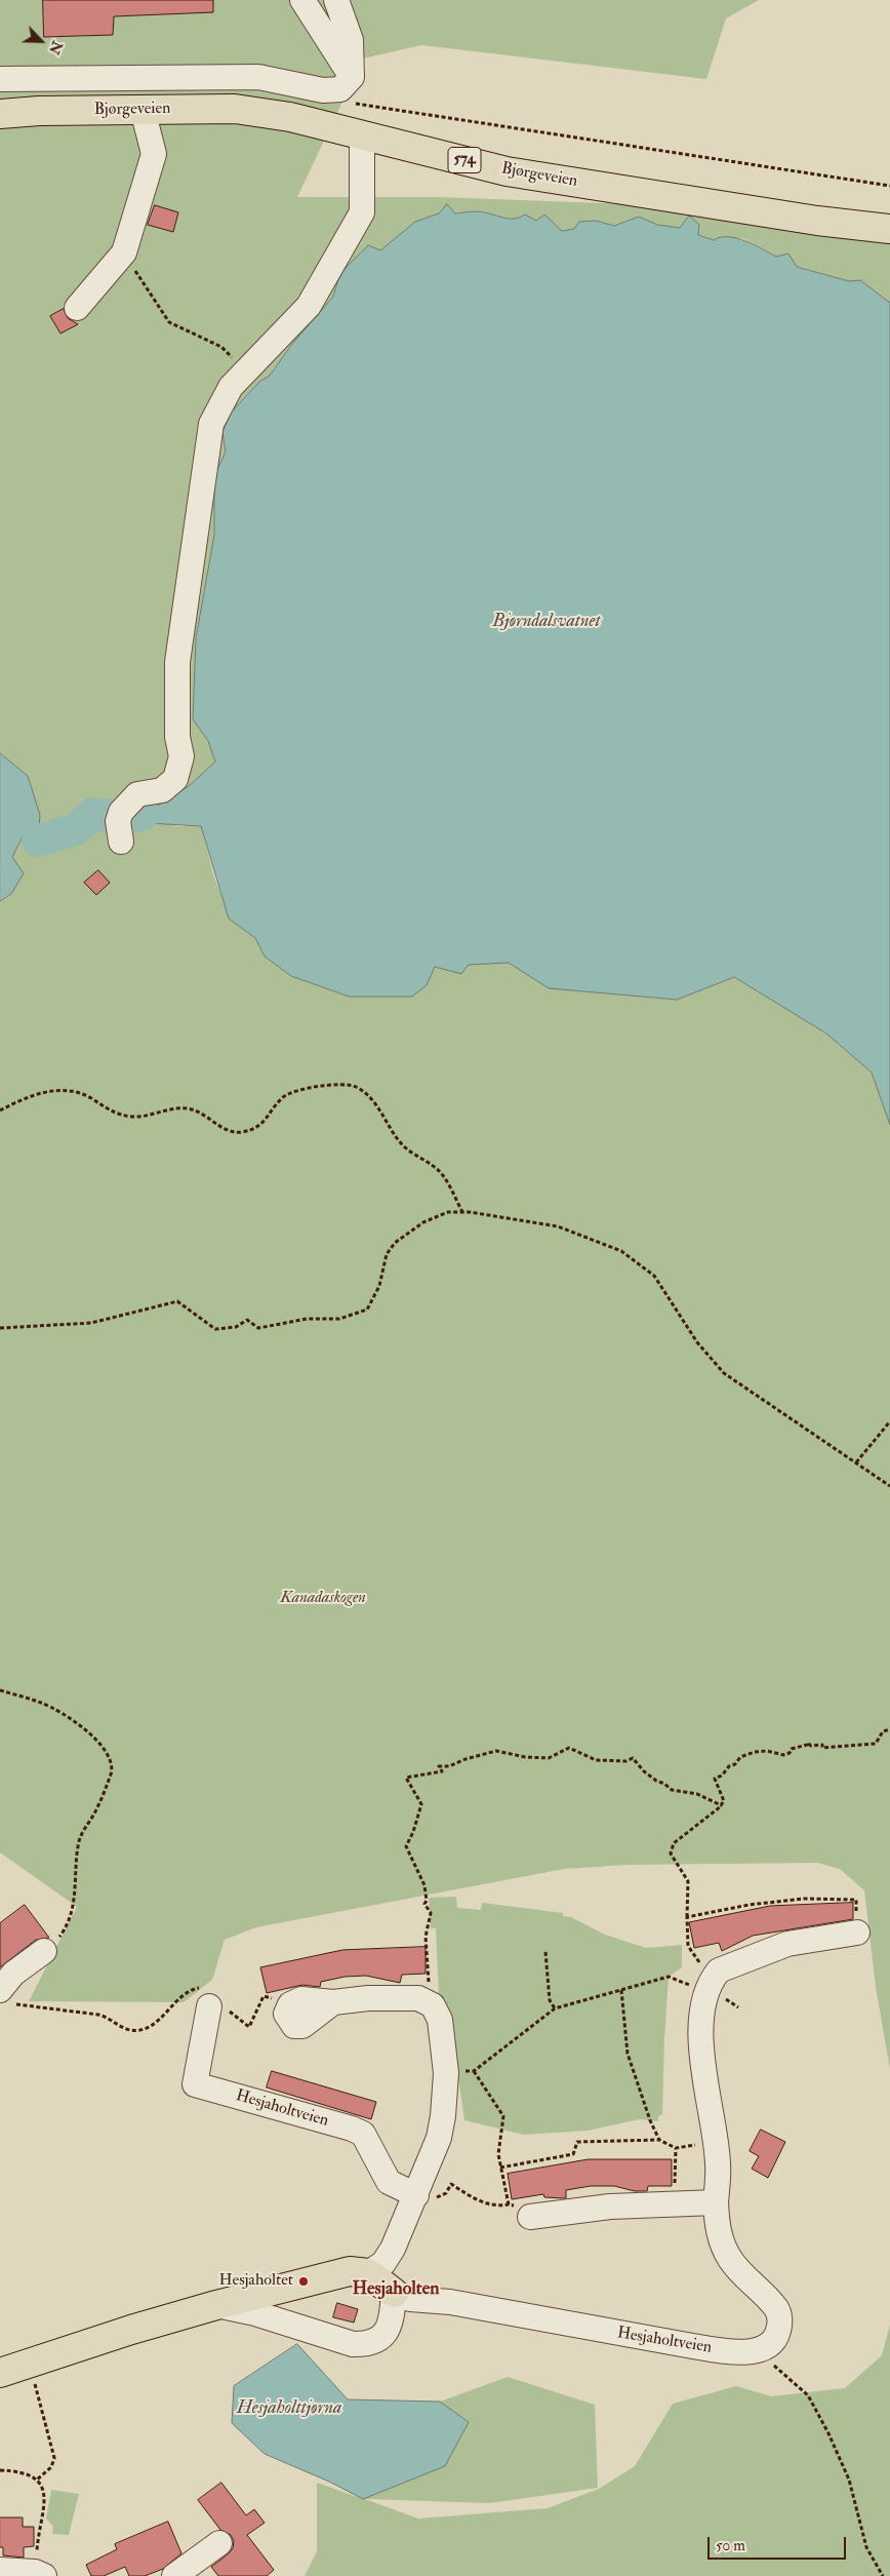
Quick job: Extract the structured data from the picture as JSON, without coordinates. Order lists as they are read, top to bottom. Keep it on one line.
{"streets":{"main road":["Bjørgeveien","574"],"street":["Hesjaholtveien"]},"districts":["Hesjaholten"],"water":["Bjørndalsvatnet","Hesjaholttjørna"],"parks":["Kanadaskogen"],"places":["Hesjaholtet"],"scale_bar":"50 m","north":"bottom right"}
